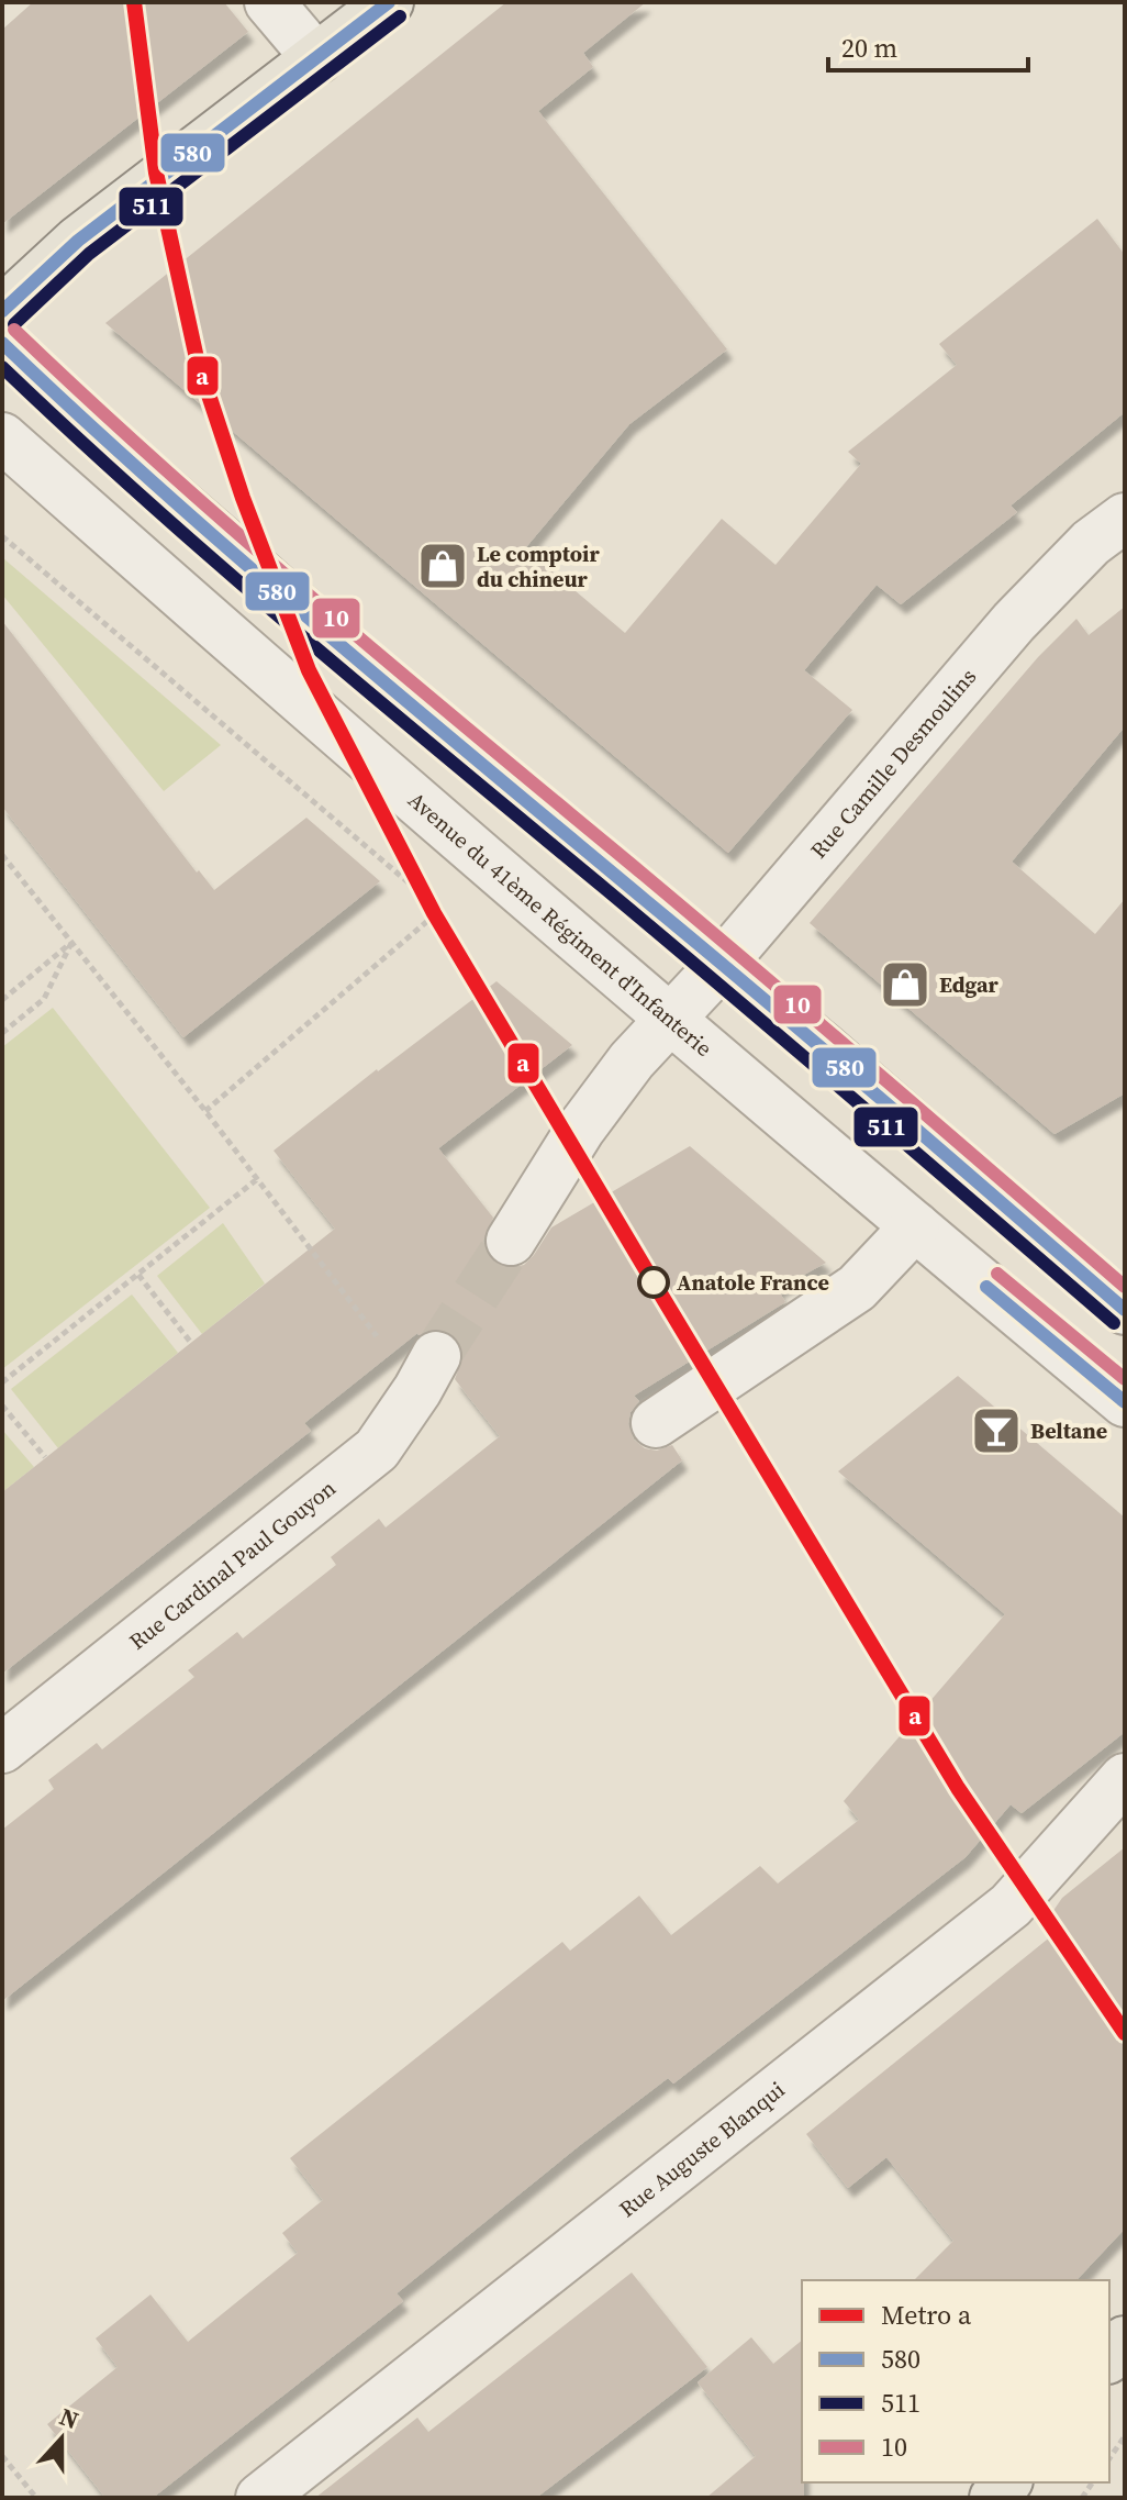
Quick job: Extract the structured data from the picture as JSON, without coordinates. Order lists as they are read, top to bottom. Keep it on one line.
{"streets":{"street":["Rue Camille Desmoulins","Avenue du 41ème Régiment d'Infanterie","Rue Cardinal Paul Gouyon","Rue Auguste Blanqui"]},"crossings":[["Rue Camille Desmoulins","Avenue du 41ème Régiment d'Infanterie"]],"places":{"shop":["Le comptoir du chineur","Edgar"],"other":["Anatole France"],"bar":["Beltane"]},"lines":["metro line a","transit line 580","transit line 511","transit line 10"],"legend":["Metro a","580","511","10"],"scale_bar":"20 m","north":"top"}
